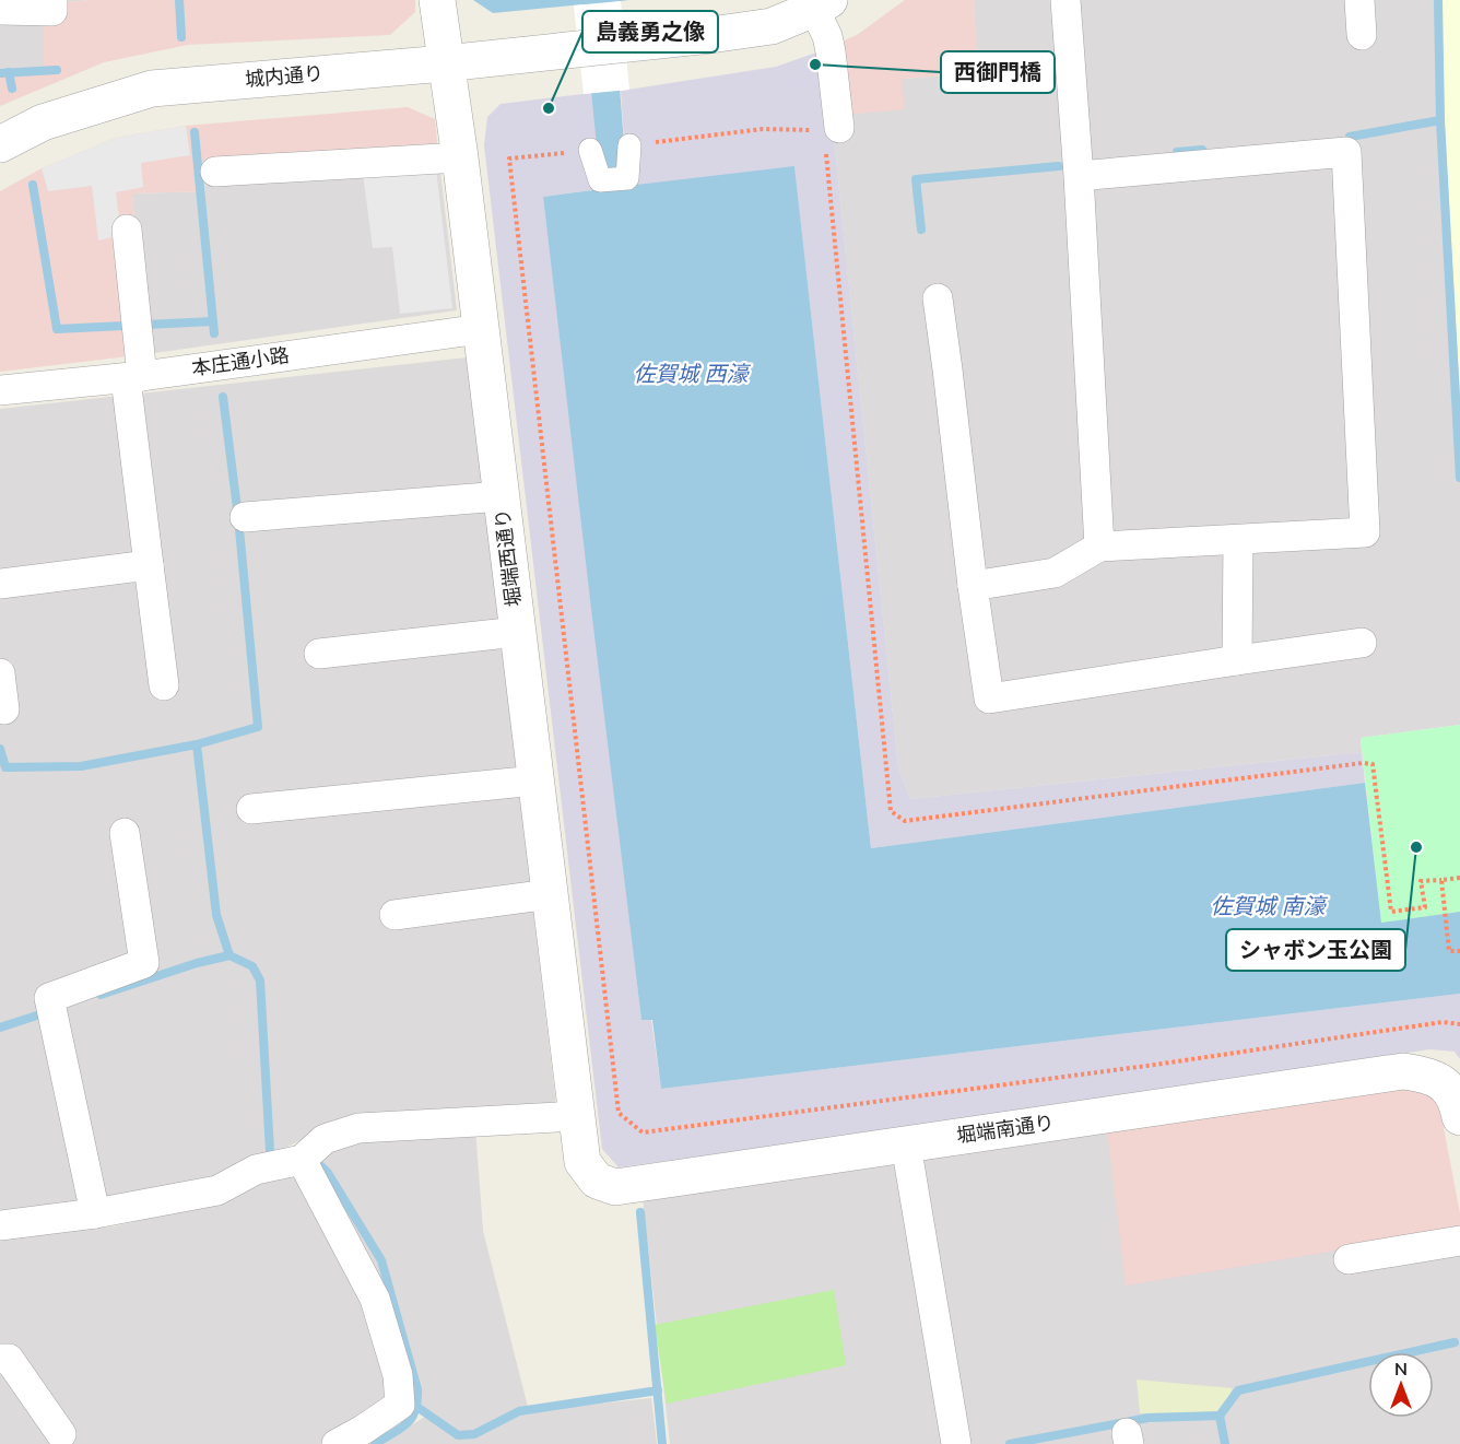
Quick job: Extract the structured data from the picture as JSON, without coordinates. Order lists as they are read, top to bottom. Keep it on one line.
{"streets":{"street":["城内通り","本庄通小路","堀端西通り","堀端南通り"]},"crossings":[["城内通り","堀端西通り"],["本庄通小路","堀端西通り"],["堀端西通り","堀端南通り"]],"water":["佐賀城 西濠","佐賀城 南濠"],"places":["西御門橋","島義勇之像","シャボン玉公園"],"north":"top"}
